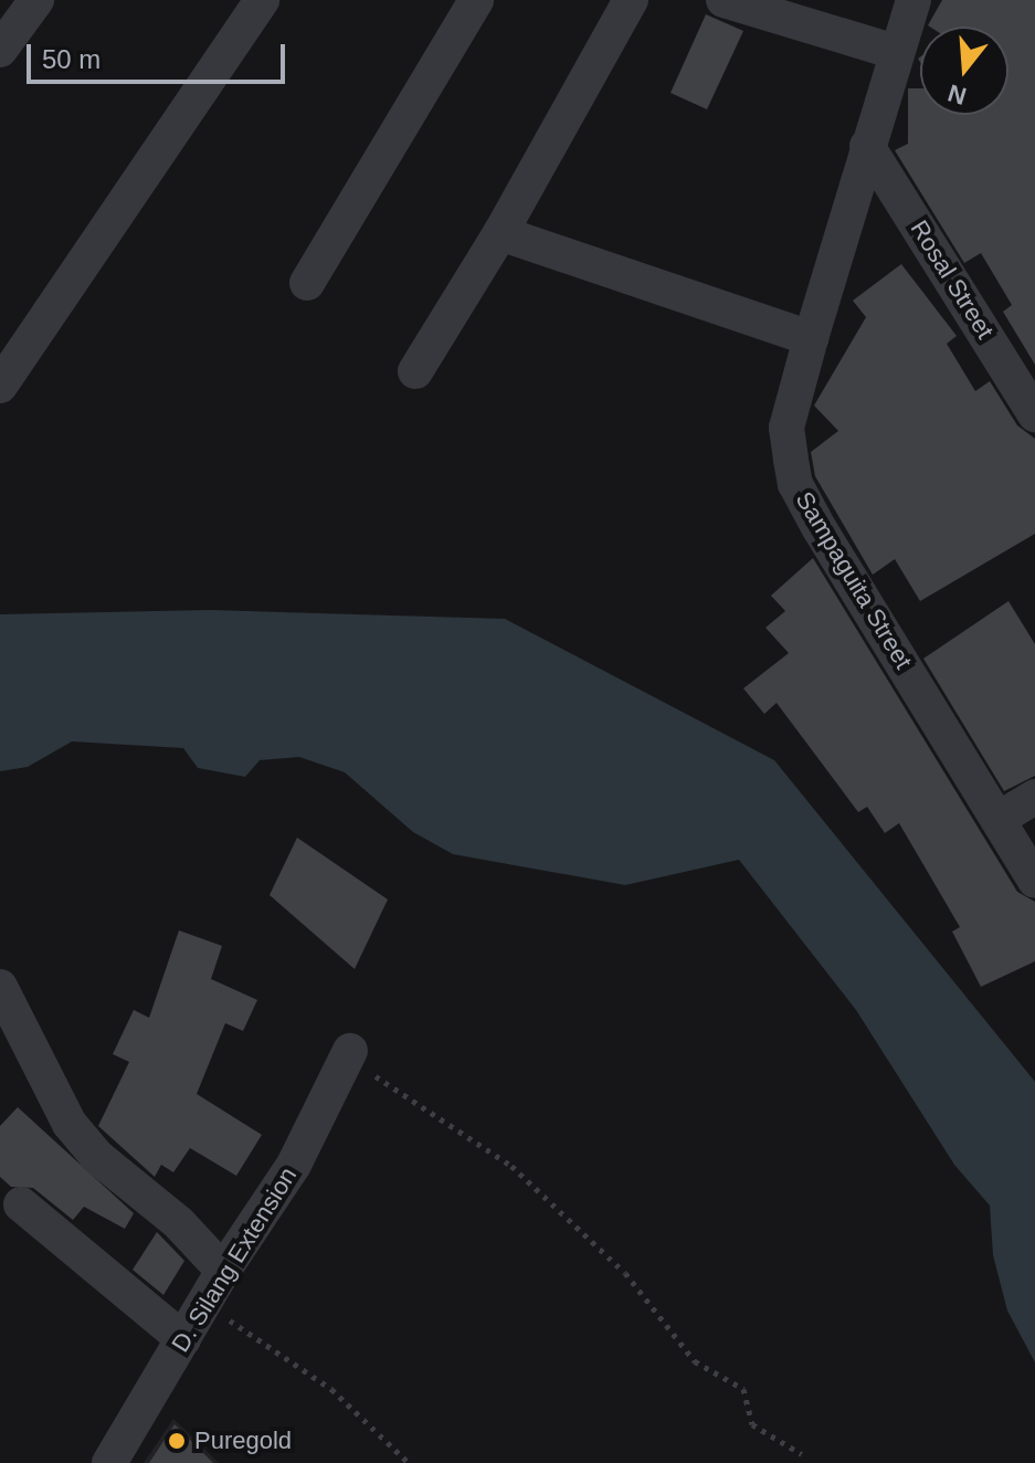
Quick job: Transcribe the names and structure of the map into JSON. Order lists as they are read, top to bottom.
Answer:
{
  "streets": {
    "street": ["Rosal Street", "Sampaguita Street", "D. Silang Extension"]
  },
  "crossings": [
    ["Rosal Street", "Sampaguita Street"]
  ],
  "places": ["Puregold"],
  "scale_bar": "50 m",
  "north": "bottom"
}
